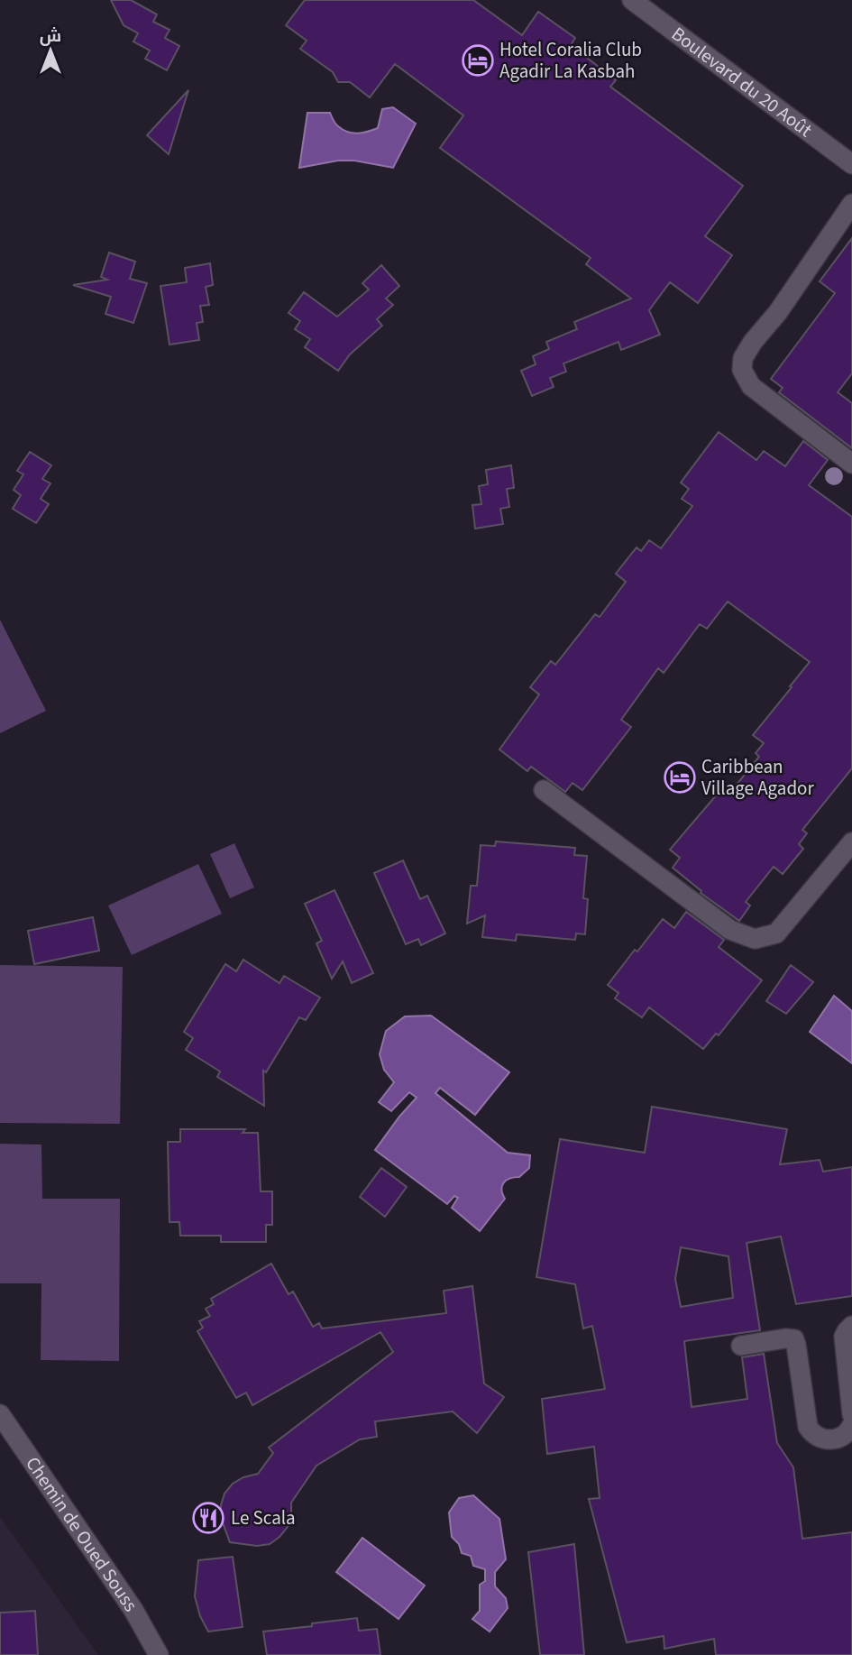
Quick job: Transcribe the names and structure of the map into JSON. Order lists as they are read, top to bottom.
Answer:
{
  "streets": {
    "street": ["Boulevard du 20 Août", "Chemin de Oued Souss"]
  },
  "places": {
    "hotel": ["Hotel Coralia Club Agadir La Kasbah", "Caribbean Village Agador"],
    "restaurant": ["Le Scala"]
  },
  "north": "top"
}
